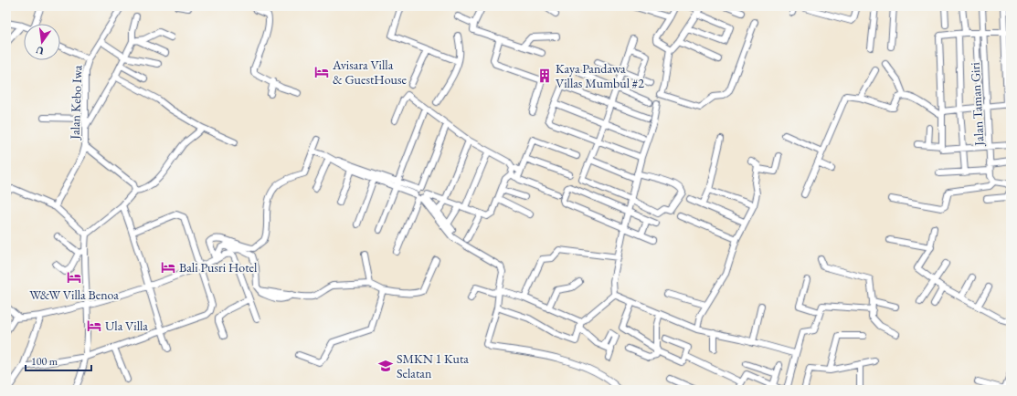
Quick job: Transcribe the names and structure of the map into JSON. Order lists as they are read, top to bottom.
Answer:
{
  "streets": {
    "street": ["Jalan Kebo Iwa", "Jalan Taman Giri"]
  },
  "places": {
    "hotel": [
      "Avisara Villa & GuestHouse",
      "Bali Pusri Hotel",
      "W&W Villa Benoa",
      "Ula Villa"
    ],
    "building": ["Kaya Pandawa Villas Mumbul #2"],
    "school or university": ["SMKN 1 Kuta Selatan"]
  },
  "scale_bar": "100 m",
  "north": "bottom"
}
